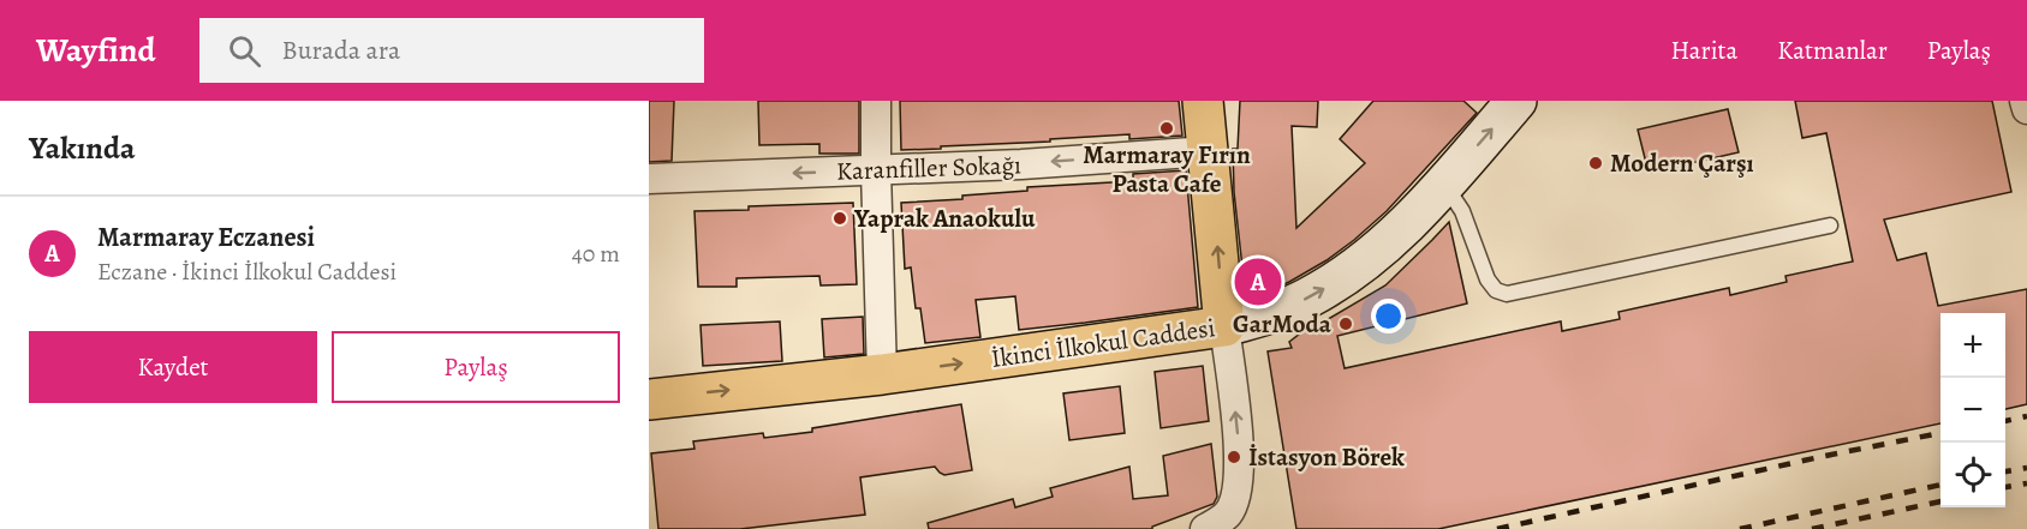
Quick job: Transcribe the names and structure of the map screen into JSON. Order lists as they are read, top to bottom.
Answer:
{
  "streets": {
    "main road": ["İkinci İlkokul Caddesi"],
    "street": ["Karanfiller Sokağı"]
  },
  "one_way": ["Karanfiller Sokağı", "İkinci İlkokul Caddesi"],
  "places": [
    "Marmaray Fırın Pasta Cafe",
    "Modern Çarşı",
    "Yaprak Anaokulu",
    "GarModa",
    "İstasyon Börek"
  ],
  "page": {
    "header": "Wayfind",
    "search": "Burada ara",
    "nav": ["Harita", "Katmanlar", "Paylaş"],
    "heading": "Yakında",
    "list": [
      {
        "mark": "A",
        "name": "Marmaray Eczanesi",
        "note": "Eczane · İkinci İlkokul Caddesi",
        "value": "40 m"
      }
    ],
    "pins": "A",
    "buttons": ["Kaydet", "Paylaş"],
    "map_buttons": ["+", "−"]
  }
}
